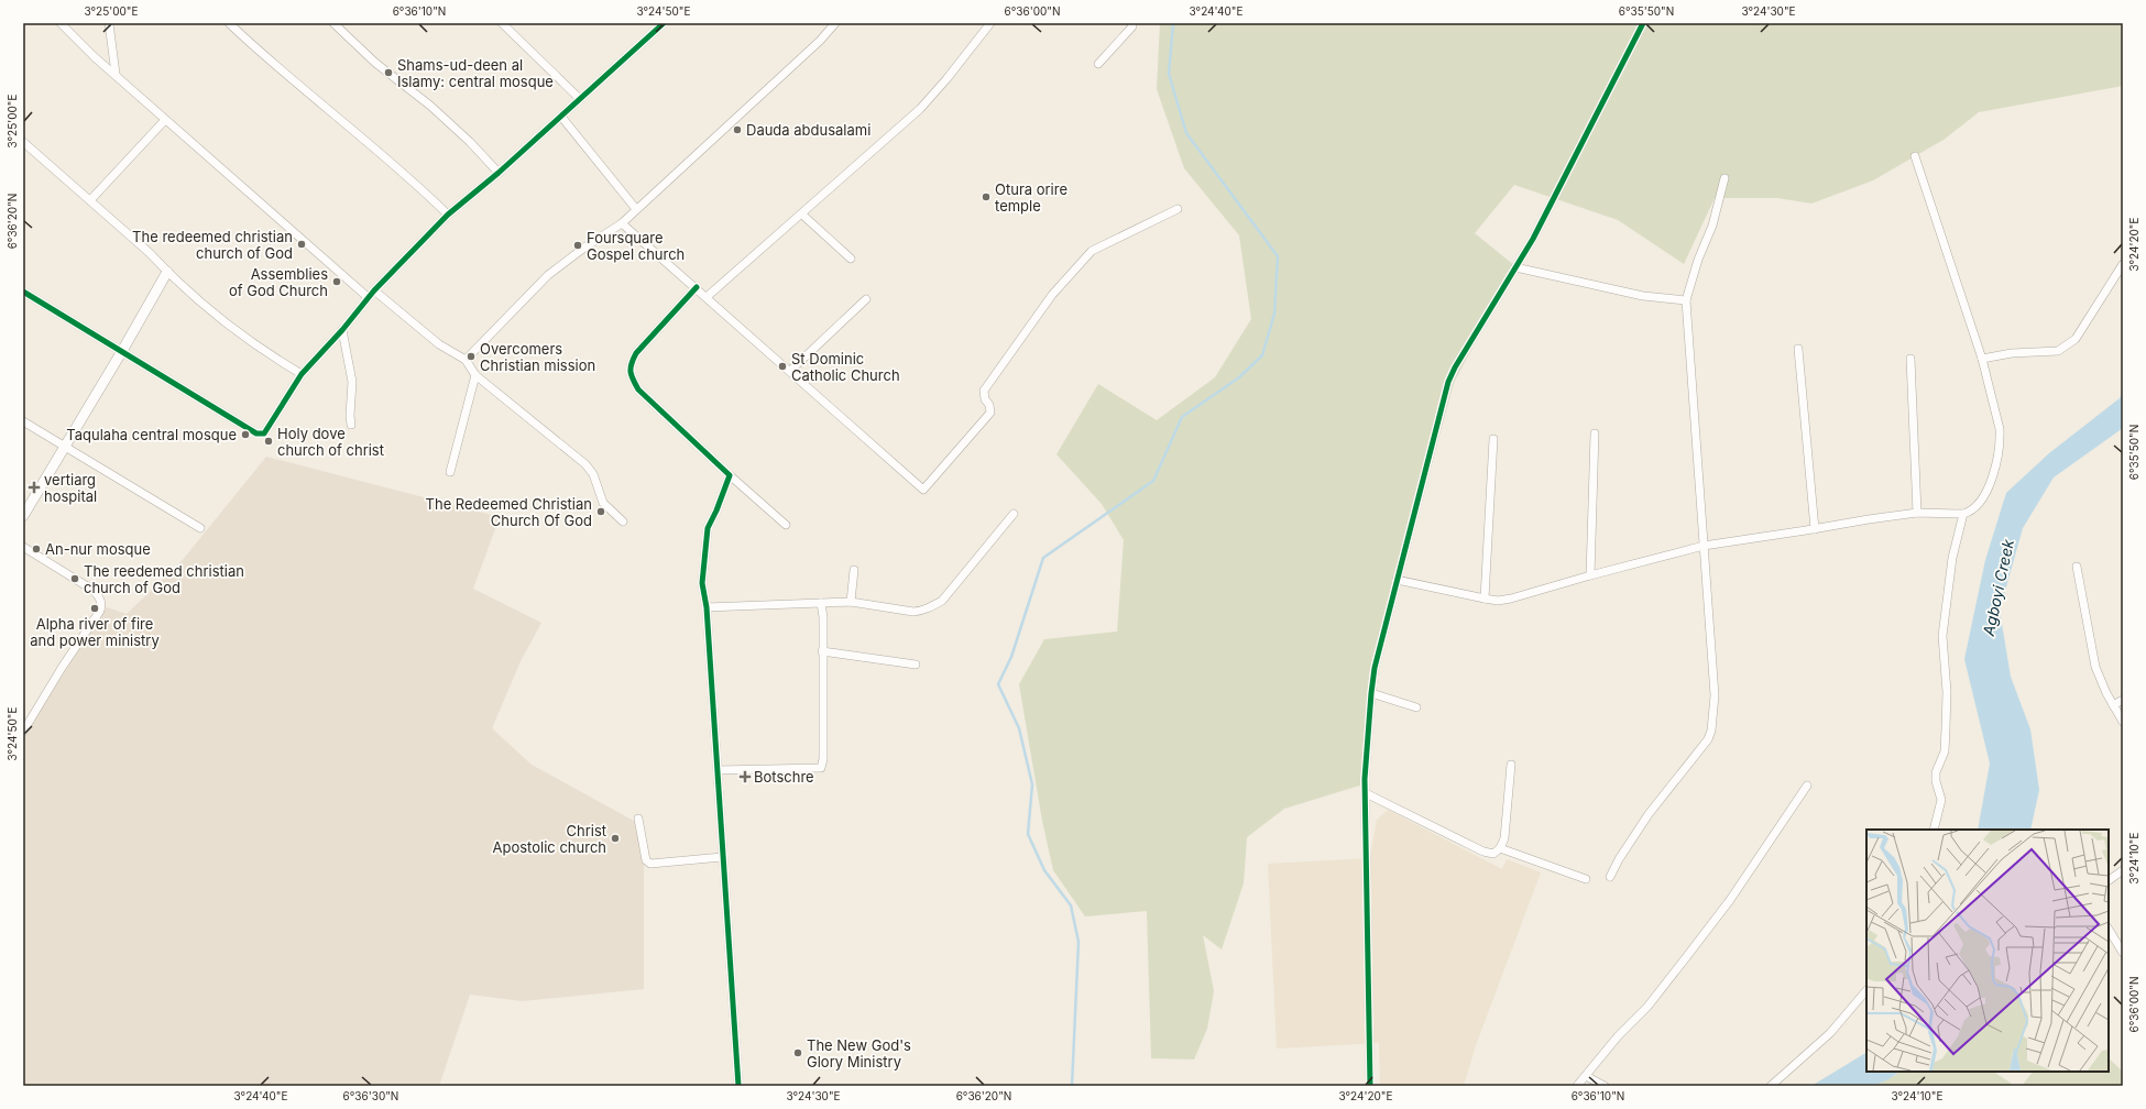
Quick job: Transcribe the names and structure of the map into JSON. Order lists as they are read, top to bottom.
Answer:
{
  "water": ["Agboyi Creek"],
  "places": {
    "other": [
      "Shams-ud-deen al Islamy: central mosque",
      "Dauda abdusalami",
      "Otura orire temple",
      "The redeemed christian church of God",
      "Foursquare Gospel church",
      "Assemblies of God Church",
      "Overcomers Christian mission",
      "St Dominic Catholic Church",
      "Taqulaha central mosque",
      "Holy dove church of christ",
      "The Redeemed Christian Church Of God",
      "An-nur mosque",
      "The reedemed christian church of God",
      "Alpha river of fire and power ministry",
      "Christ Apostolic church",
      "The New God's Glory Ministry"
    ],
    "health": ["vertiarg hospital", "Botschre"]
  },
  "coordinates": [
    "3°25'00\"E",
    "6°36'10\"N",
    "3°24'50\"E",
    "6°36'00\"N",
    "3°24'40\"E",
    "6°35'50\"N",
    "3°24'30\"E",
    "6°36'20\"N",
    "3°24'20\"E",
    "3°24'10\"E",
    "6°36'30\"N"
  ]
}
